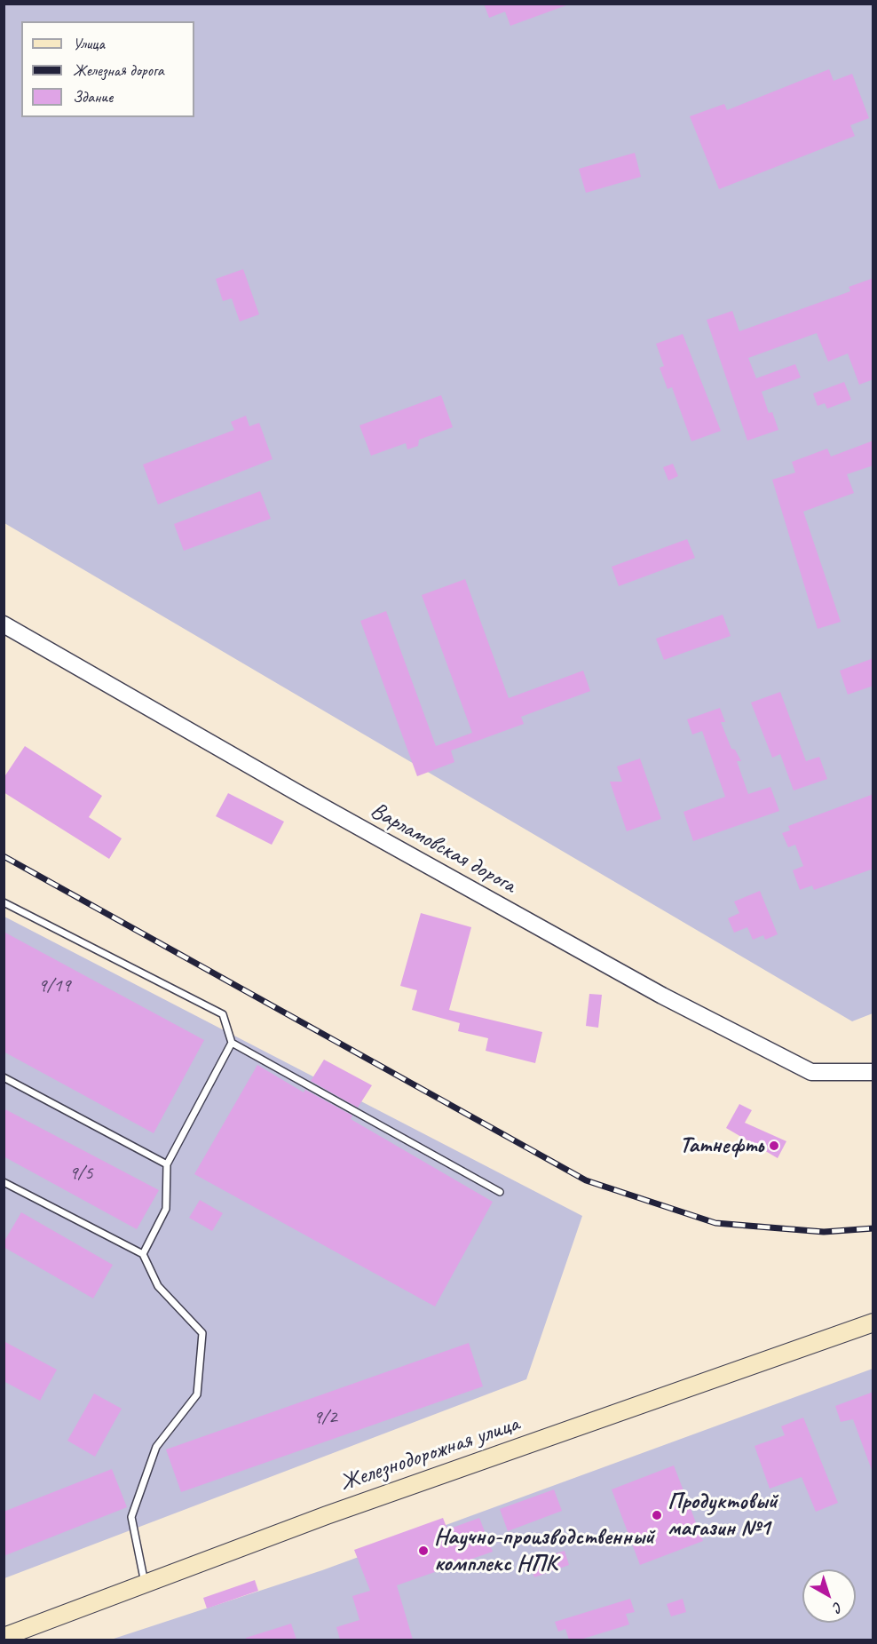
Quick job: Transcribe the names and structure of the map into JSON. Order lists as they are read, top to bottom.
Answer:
{
  "streets": {
    "main road": ["Железнодорожная улица"],
    "street": ["Варламовская дорога"]
  },
  "places": ["Татнефть", "Продуктовый магазин №1", "Научно-производственный комплекс НПК"],
  "house_numbers": ["9/19", "9/5", "9/2"],
  "legend": ["Улица", "Железная дорога", "Здание"],
  "north": "bottom right"
}
